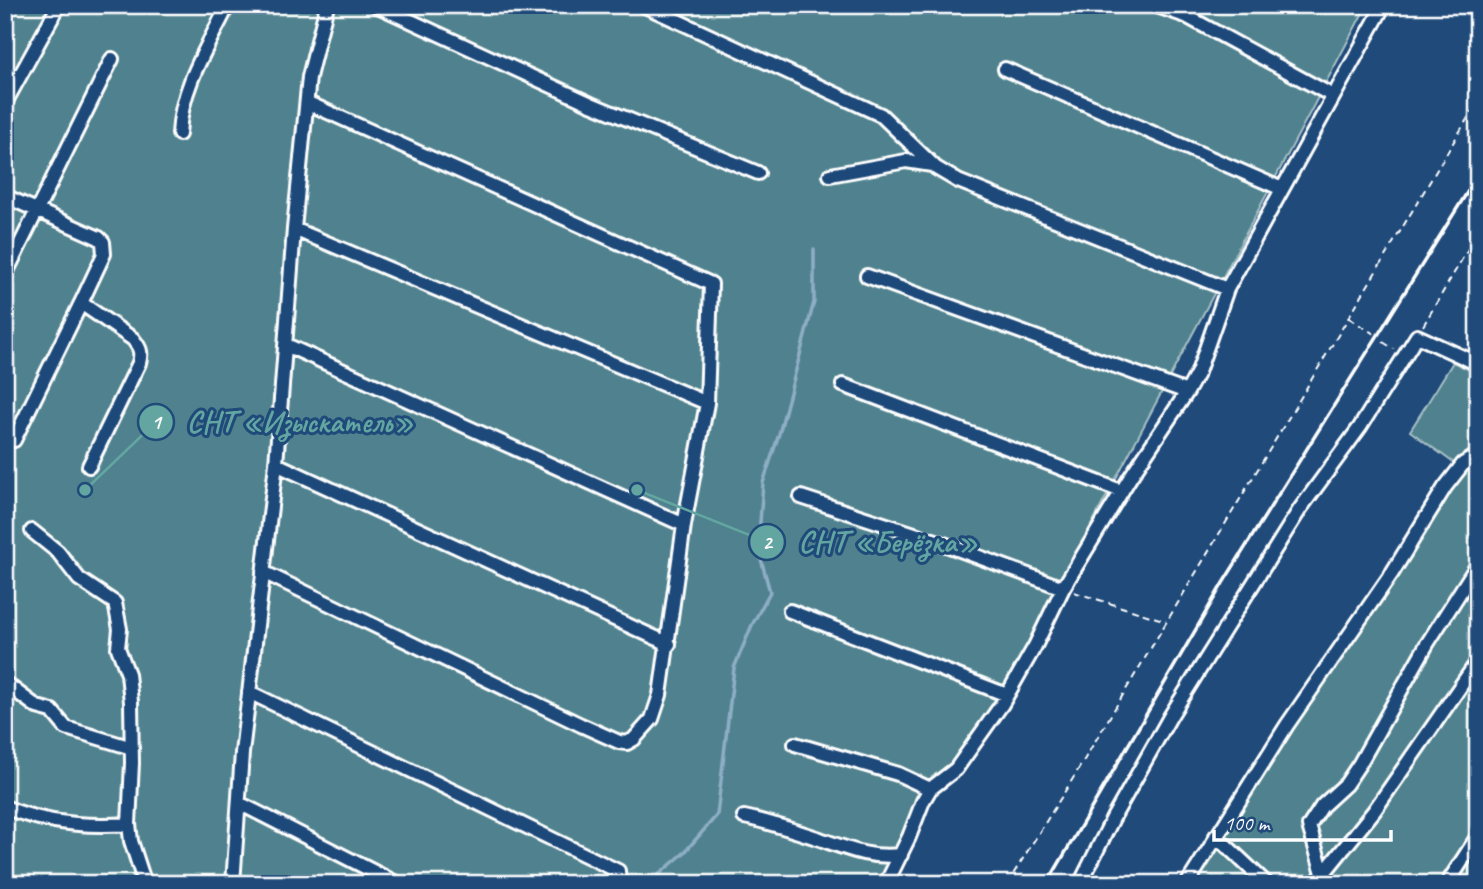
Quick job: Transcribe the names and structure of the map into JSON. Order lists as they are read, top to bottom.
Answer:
{
  "places": ["СНТ «Изыскатель»", "СНТ «Берёзка»"],
  "scale_bar": "100 m"
}
